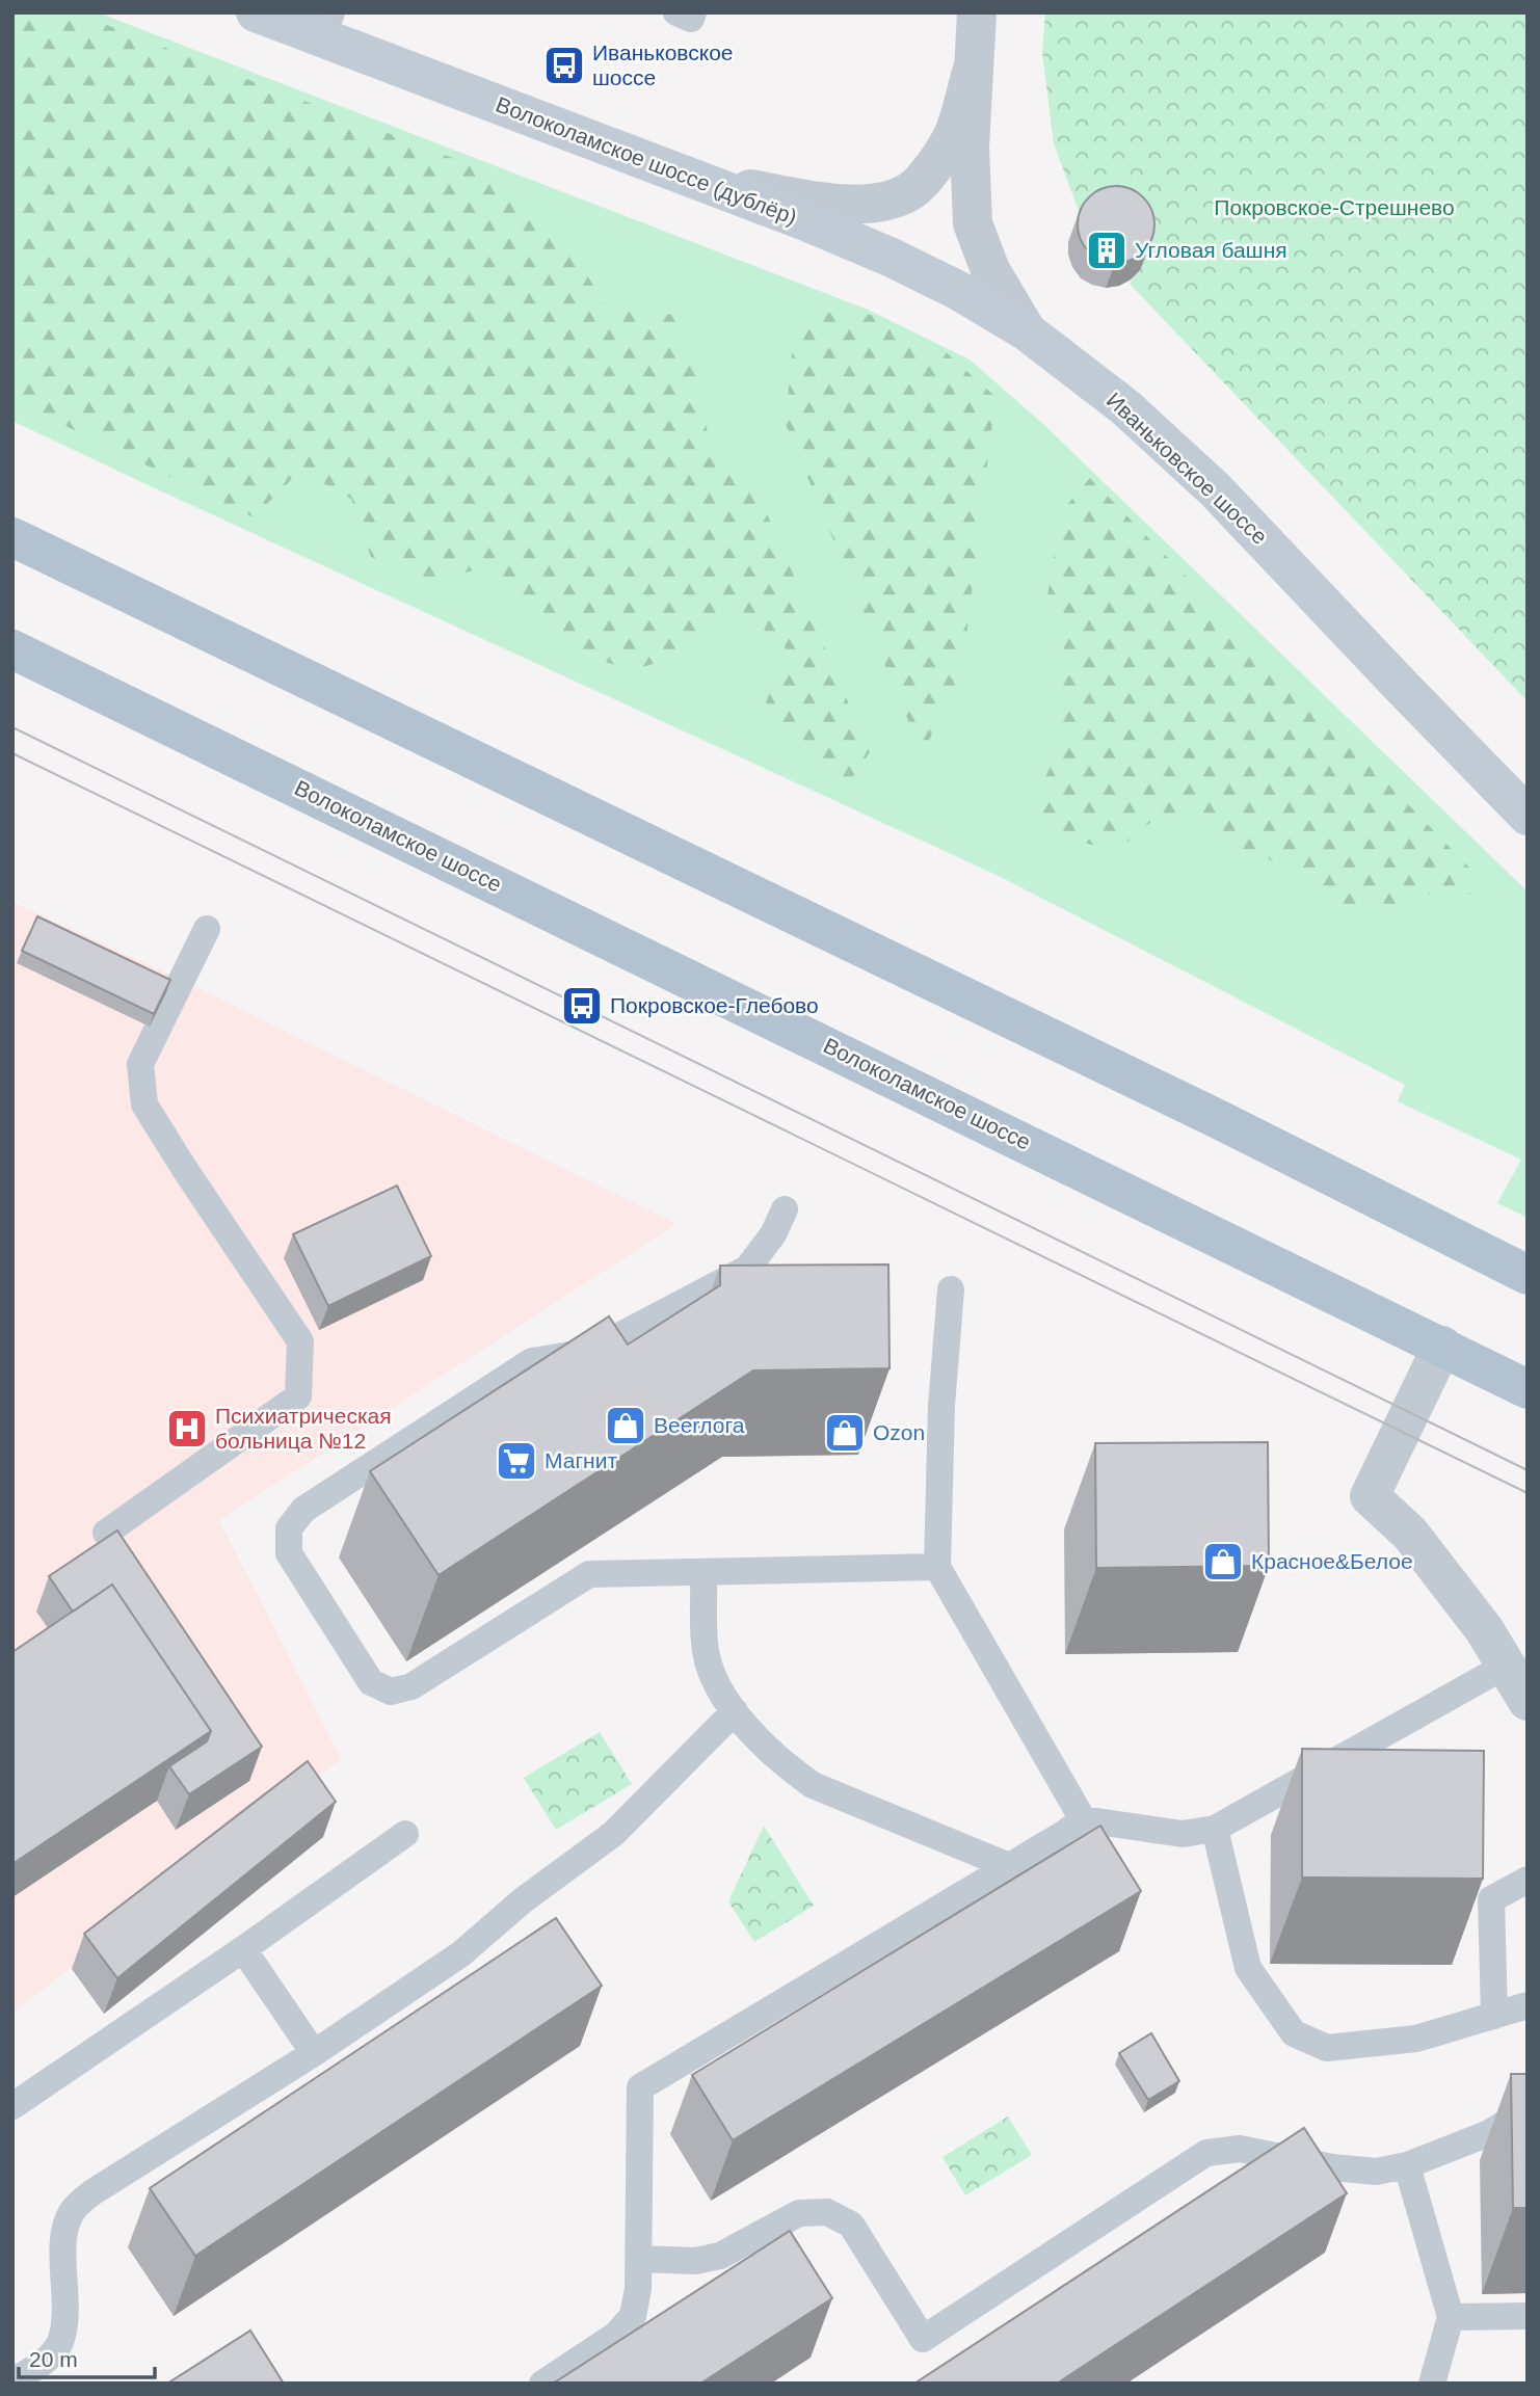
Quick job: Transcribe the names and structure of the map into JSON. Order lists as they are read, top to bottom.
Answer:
{
  "streets": {
    "main road": ["Волоколамское шоссе"],
    "street": ["Волоколамское шоссе (дублёр)", "Иваньковское шоссе"]
  },
  "crossings": [
    ["Волоколамское шоссе (дублёр)", "Иваньковское шоссе"]
  ],
  "parks": ["Покровское-Стрешнево"],
  "places": {
    "bus stop": ["Иваньковское шоссе", "Покровское-Глебово"],
    "building": ["Угловая башня"],
    "shop": ["Beerлога", "Ozon", "Красное&Белое"],
    "hospital": ["Психиатрическая больница №12"],
    "supermarket": ["Магнит"]
  },
  "scale_bar": "20 m"
}
